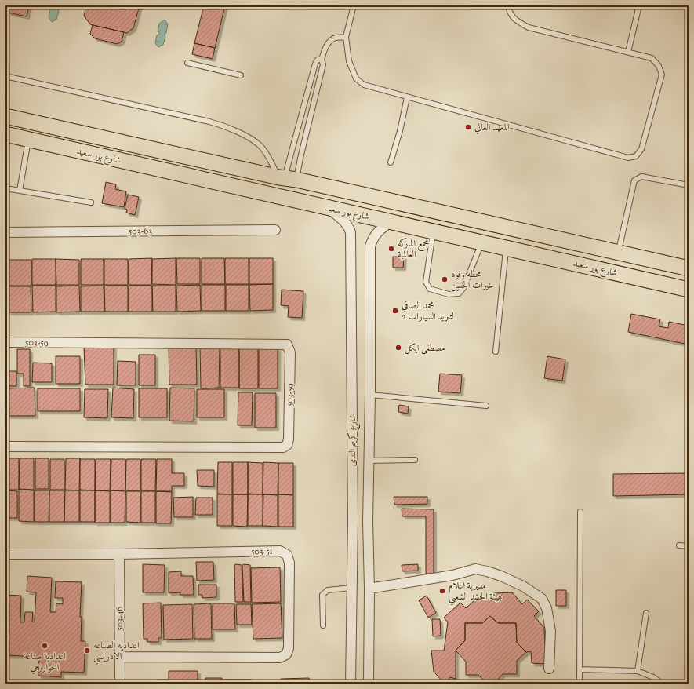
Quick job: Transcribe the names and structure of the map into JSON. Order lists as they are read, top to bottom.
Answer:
{
  "streets": {
    "main road": ["شارع بور سعيد"],
    "street": [
      "503-63",
      "503-59",
      "شارع كريم الندى",
      "503-51",
      "503-46"
    ]
  },
  "crossings": [
    ["شارع بور سعيد", "شارع كريم الندى"],
    ["503-51", "503-46"]
  ],
  "places": [
    "المعهد العالي",
    "مجمع الماركه العالمية",
    "محطة وقود خيرات الحسن",
    "محمد الصافي لتبريد السيارات 2",
    "مصطفى ايكل",
    "مديرية اعلام هيئة الحشد الشعبي",
    "اعدادية صناعة الخوارزمي",
    "اعداديه الصناعه الادريسي"
  ]
}
